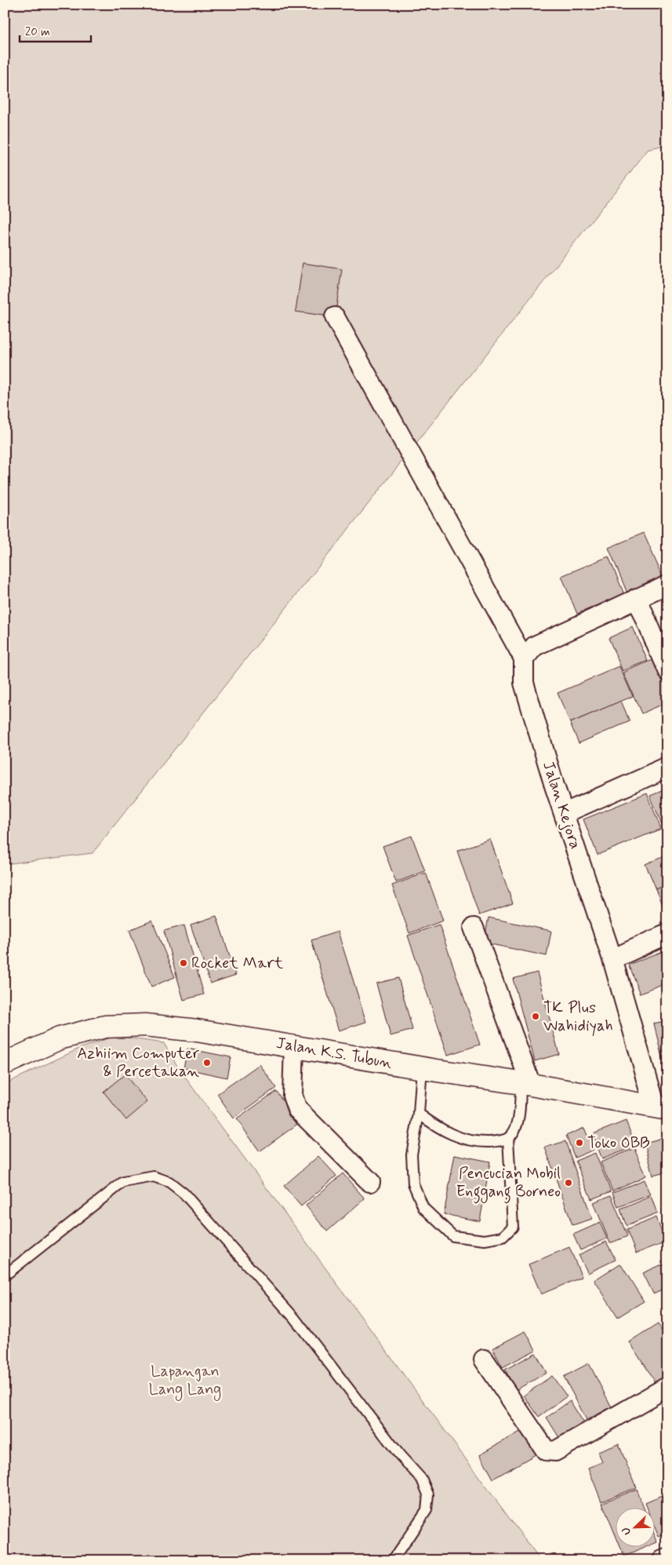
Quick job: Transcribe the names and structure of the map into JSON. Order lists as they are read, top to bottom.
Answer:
{
  "streets": {
    "street": ["Jalan Kejora", "Jalan K.S. Tubun"]
  },
  "crossings": [
    ["Jalan Kejora", "Jalan K.S. Tubun"]
  ],
  "parks": ["Lapangan Lang Lang"],
  "places": [
    "Rocket Mart",
    "TK Plus Wahidiyah",
    "Azhiim Computer & Percetakan",
    "Toko OBB",
    "Pencucian Mobil Enggang Borneo"
  ],
  "scale_bar": "20 m",
  "north": "bottom left"
}
